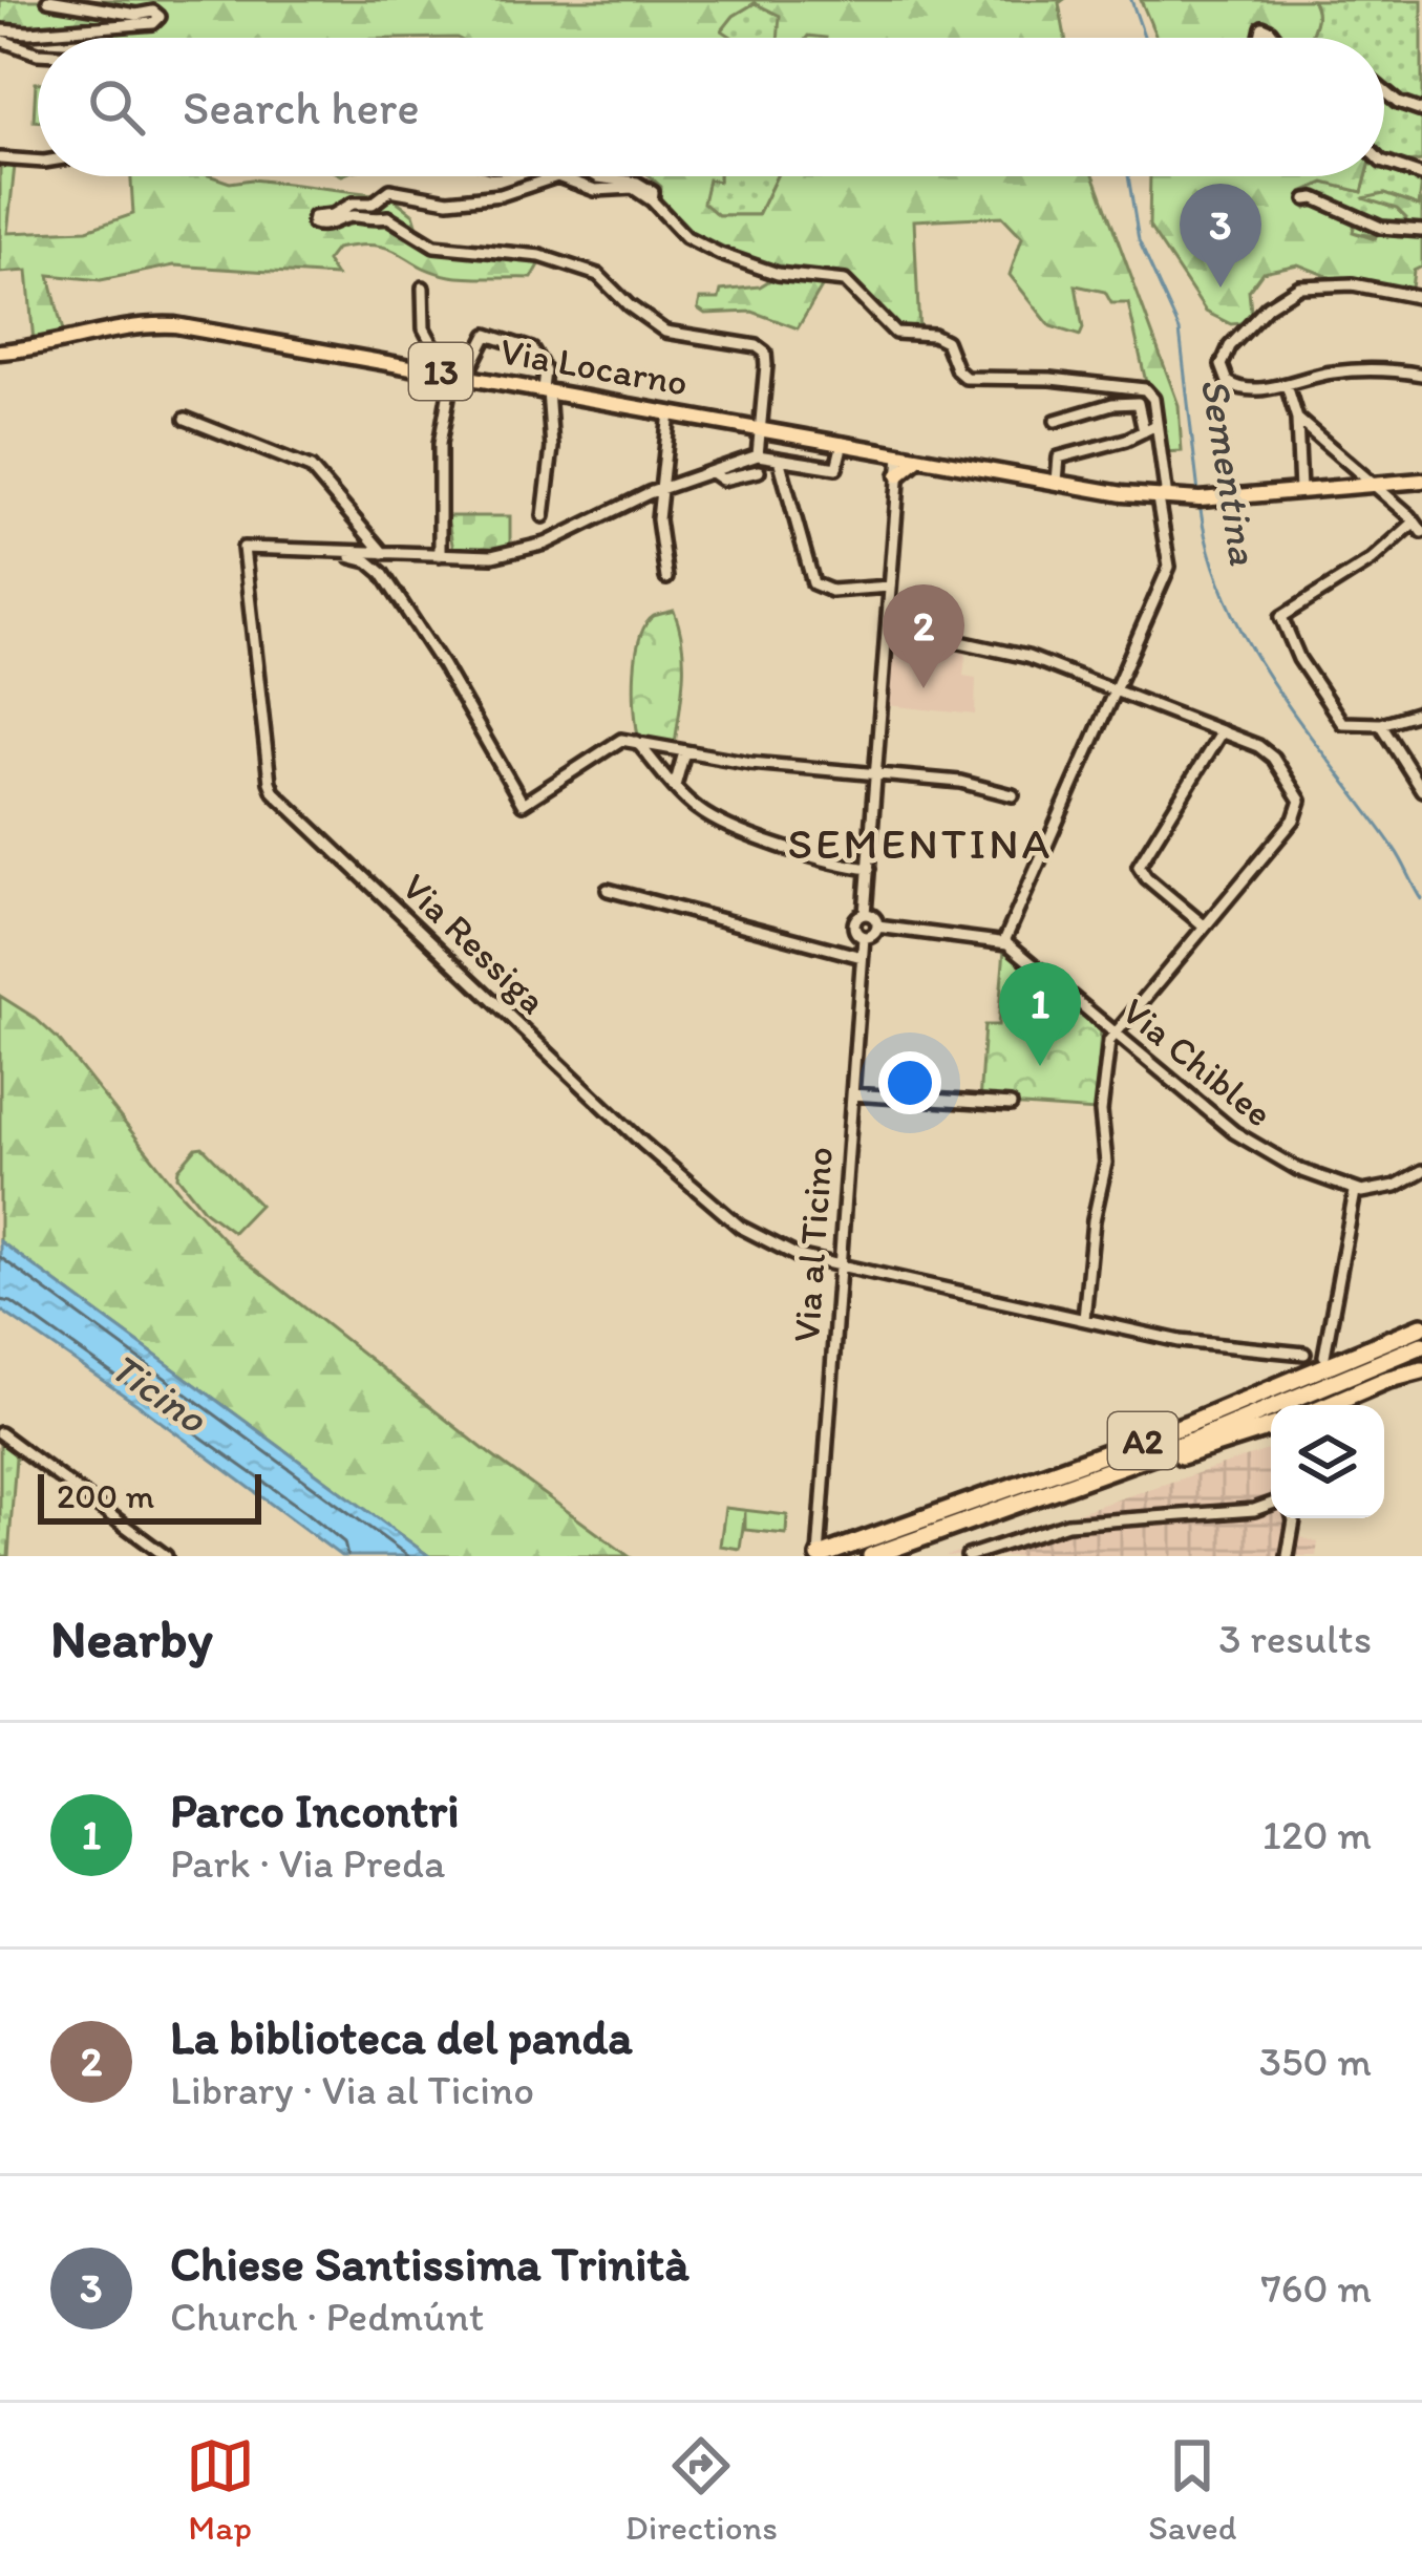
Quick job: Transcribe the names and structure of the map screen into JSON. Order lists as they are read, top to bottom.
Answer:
{
  "streets": {
    "highway": ["A2"],
    "main road": ["Via Locarno", "13"],
    "street": ["Via Ressiga", "Via Chiblee", "Via al Ticino"]
  },
  "crossings": [
    ["Via Locarno", "13"],
    ["Via Ressiga", "Via al Ticino"],
    ["Via al Ticino", "A2"]
  ],
  "districts": ["SEMENTINA"],
  "water": ["Sementina", "Ticino"],
  "scale_bar": "200 m",
  "page": {
    "search": "Search here",
    "pins": ["3", "2", "1"],
    "scale": "200 m",
    "heading": ["Nearby", "3 results"],
    "list": [
      {
        "mark": "1",
        "name": "Parco Incontri",
        "note": "Park · Via Preda",
        "value": "120 m"
      },
      {
        "mark": "2",
        "name": "La biblioteca del panda",
        "note": "Library · Via al Ticino",
        "value": "350 m"
      },
      {
        "mark": "3",
        "name": "Chiese Santissima Trinità",
        "note": "Church · Pedmúnt",
        "value": "760 m"
      }
    ],
    "nav": ["Map", "Directions", "Saved"]
  }
}
